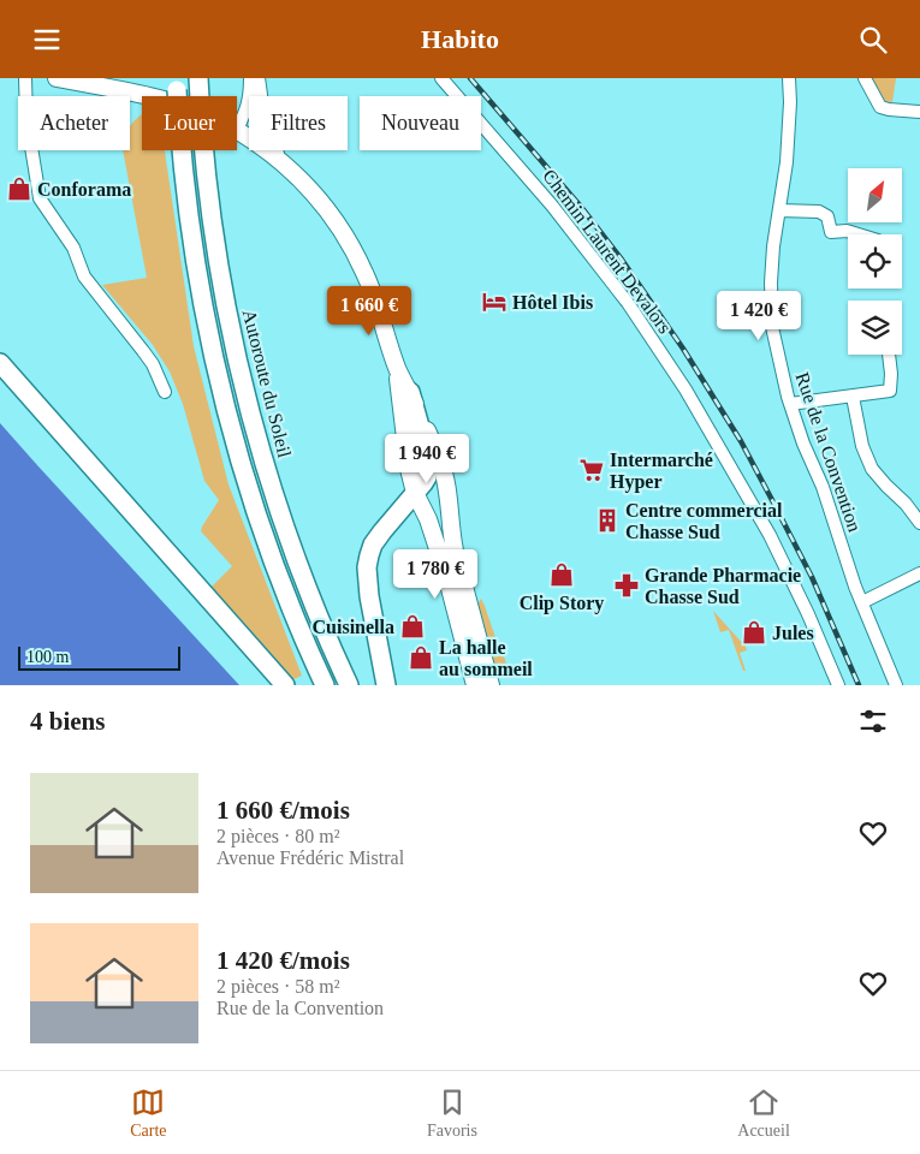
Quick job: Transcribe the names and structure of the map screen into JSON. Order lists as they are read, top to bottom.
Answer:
{
  "streets": {
    "highway": ["Autoroute du Soleil"],
    "street": ["Chemin Laurent Devalors", "Rue de la Convention"]
  },
  "places": {
    "shop": [
      "Conforama",
      "Clip Story",
      "Cuisinella",
      "Jules",
      "La halle au sommeil"
    ],
    "hotel": ["Hôtel Ibis"],
    "supermarket": ["Intermarché Hyper"],
    "building": ["Centre commercial Chasse Sud"],
    "pharmacy": ["Grande Pharmacie Chasse Sud"]
  },
  "scale_bar": "100 m",
  "north": "top right",
  "page": {
    "header": "Habito",
    "chip": [
      "Acheter",
      "Louer",
      "Filtres",
      "Nouveau"
    ],
    "price": [
      "1 660 €",
      "1 420 €",
      "1 940 €",
      "1 780 €"
    ],
    "scale": "100 m",
    "heading": "4 biens",
    "list": [
      {
        "name": "1 660 €/mois",
        "note": "2 pièces · 80 m² · Avenue Frédéric Mistral"
      },
      {
        "name": "1 420 €/mois",
        "note": "2 pièces · 58 m² · Rue de la Convention"
      }
    ],
    "tabs": ["Carte", "Favoris", "Accueil"]
  }
}
